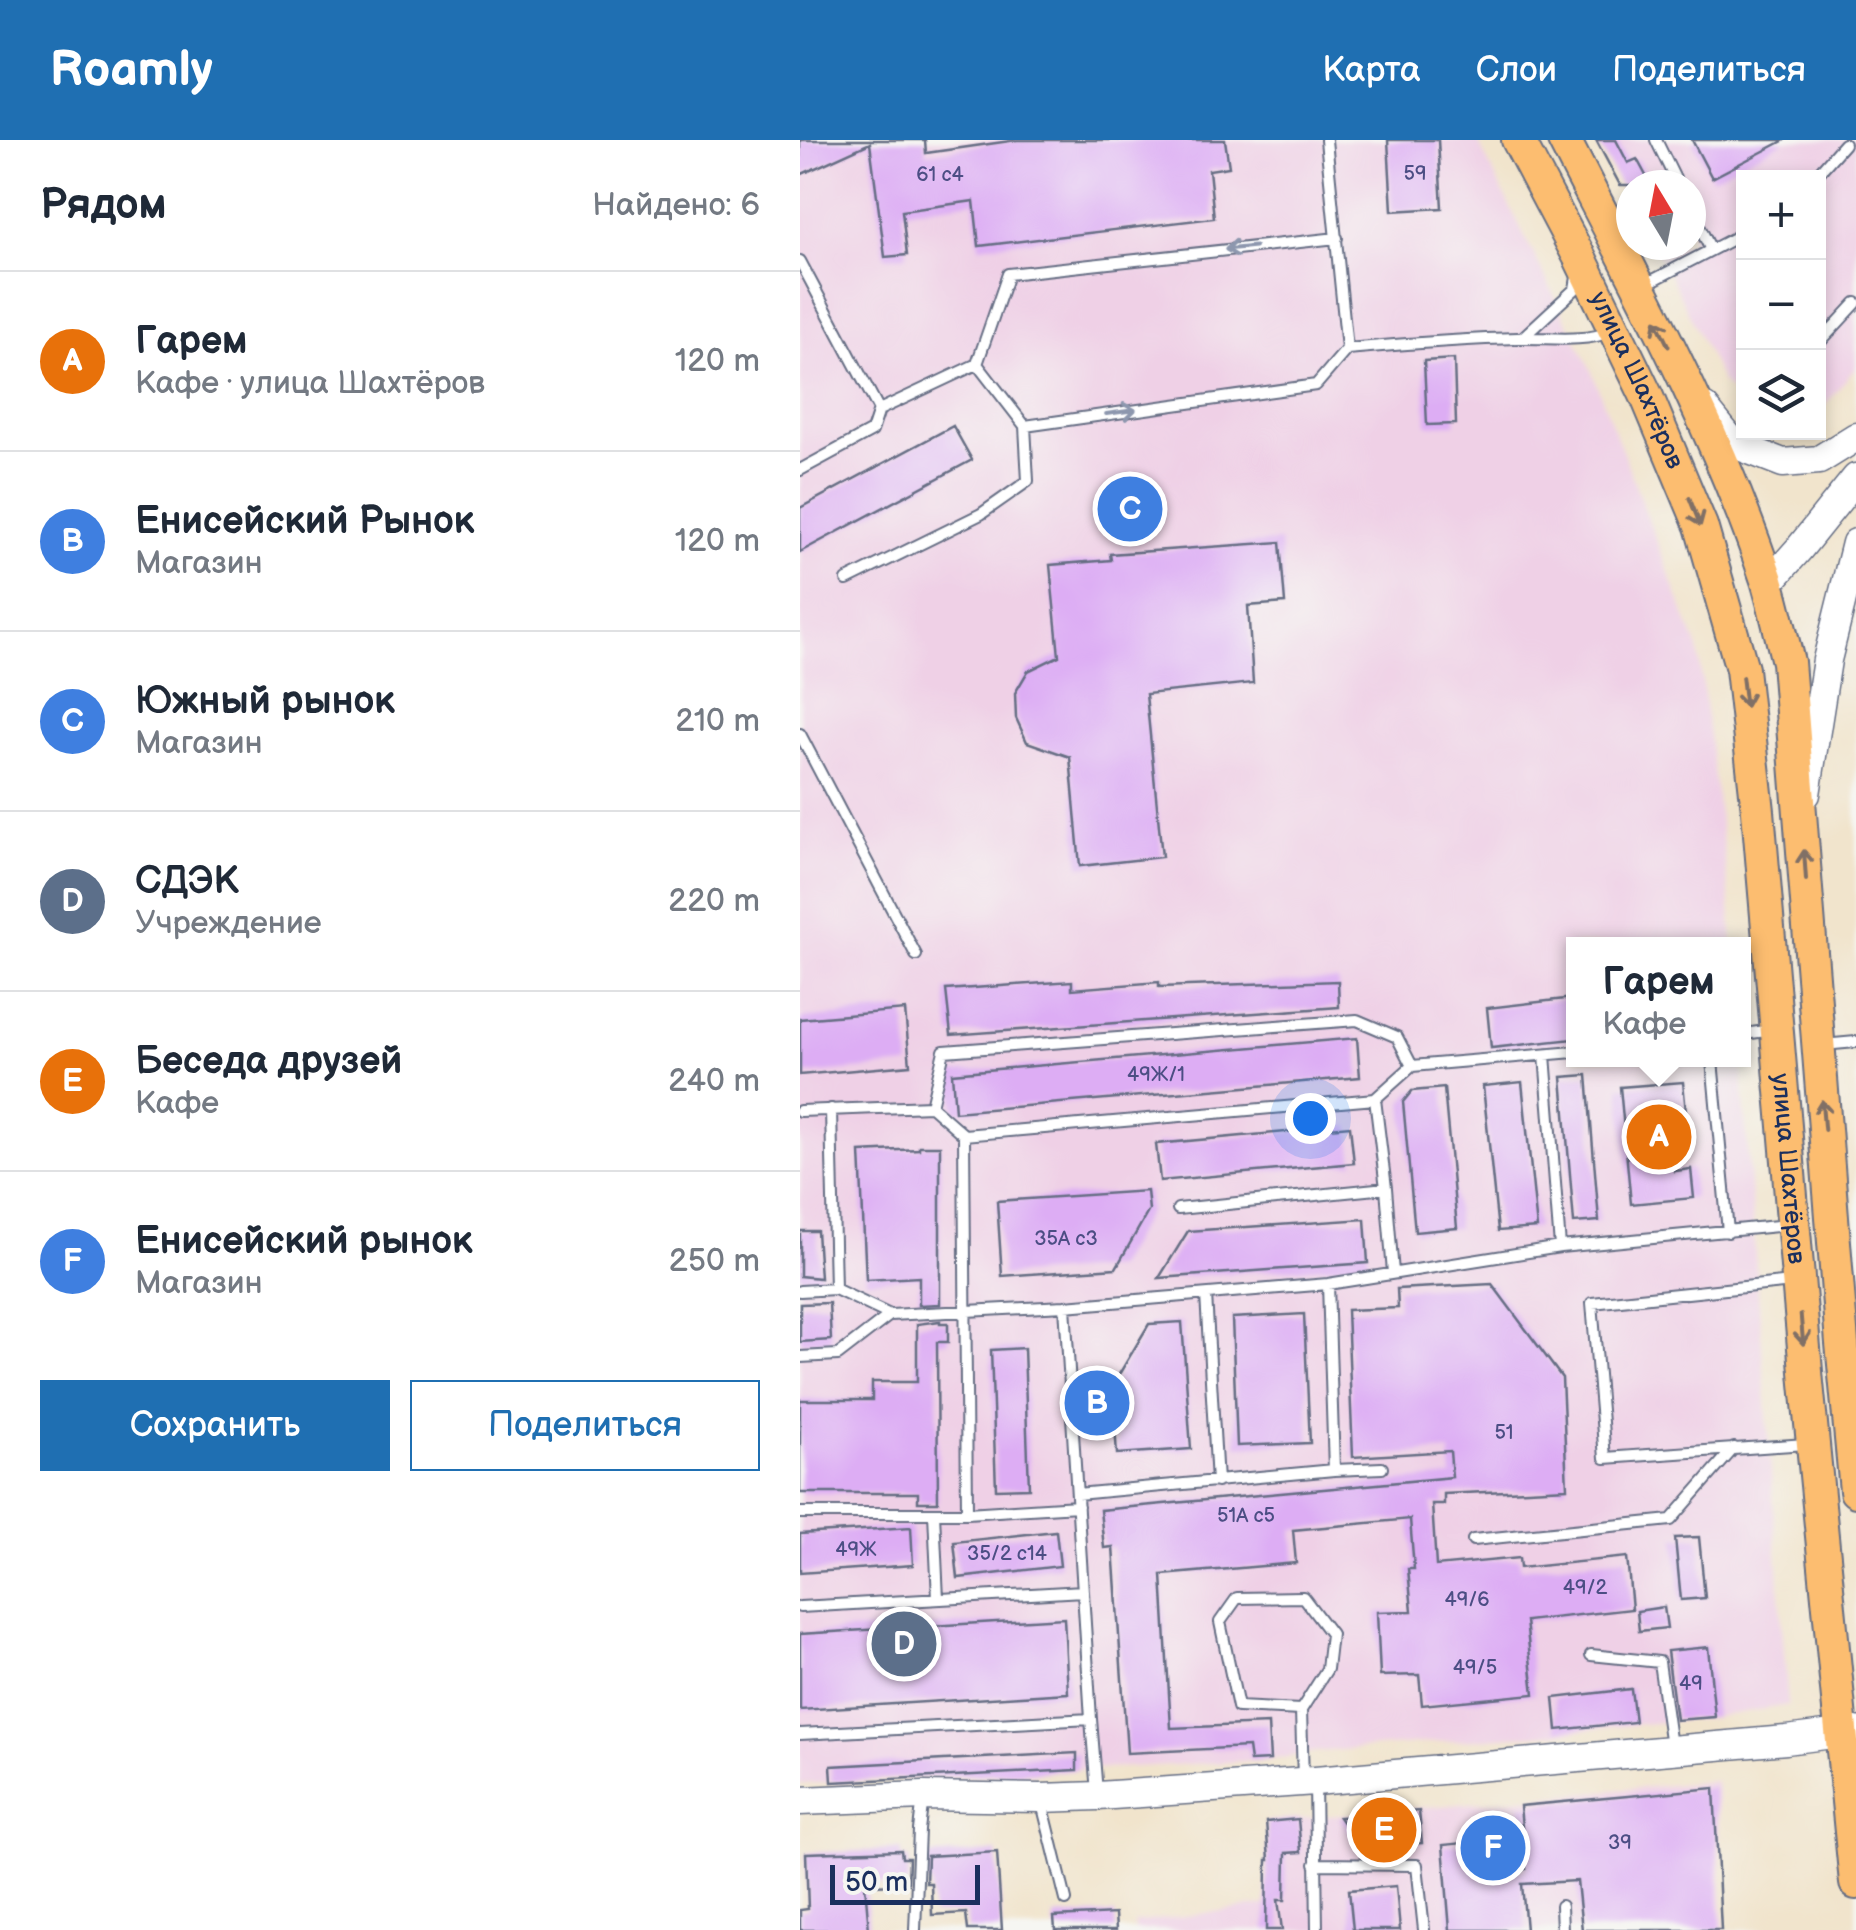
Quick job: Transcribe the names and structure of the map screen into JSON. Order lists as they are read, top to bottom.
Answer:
{
  "streets": {
    "main road": ["улица Шахтёров"]
  },
  "house_numbers": [
    "59",
    "61 с4",
    "49Ж/1",
    "35А с3",
    "51",
    "51А с5",
    "49Ж",
    "35/2 с14",
    "49/2",
    "49/6",
    "49/5",
    "49",
    "39"
  ],
  "scale_bar": "50 m",
  "north": "top",
  "page": {
    "header": "Roamly",
    "nav": ["Карта", "Слои", "Поделиться"],
    "heading": ["Рядом", "Найдено: 6"],
    "map_buttons": ["+", "−"],
    "list": [
      {
        "mark": "A",
        "name": "Гарем",
        "note": "Кафе · улица Шахтёров",
        "value": "120 m"
      },
      {
        "mark": "B",
        "name": "Енисейский Рынок",
        "note": "Магазин",
        "value": "120 m"
      },
      {
        "mark": "C",
        "name": "Южный рынок",
        "note": "Магазин",
        "value": "210 m"
      },
      {
        "mark": "D",
        "name": "СДЭК",
        "note": "Учреждение",
        "value": "220 m"
      },
      {
        "mark": "E",
        "name": "Беседа друзей",
        "note": "Кафе",
        "value": "240 m"
      },
      {
        "mark": "F",
        "name": "Енисейский рынок",
        "note": "Магазин",
        "value": "250 m"
      }
    ],
    "pins": [
      "C",
      "A",
      "B",
      "D",
      "E",
      "F"
    ],
    "popup": ["Гарем", "Кафе"],
    "buttons": ["Сохранить", "Поделиться"],
    "scale": "50 m"
  }
}
